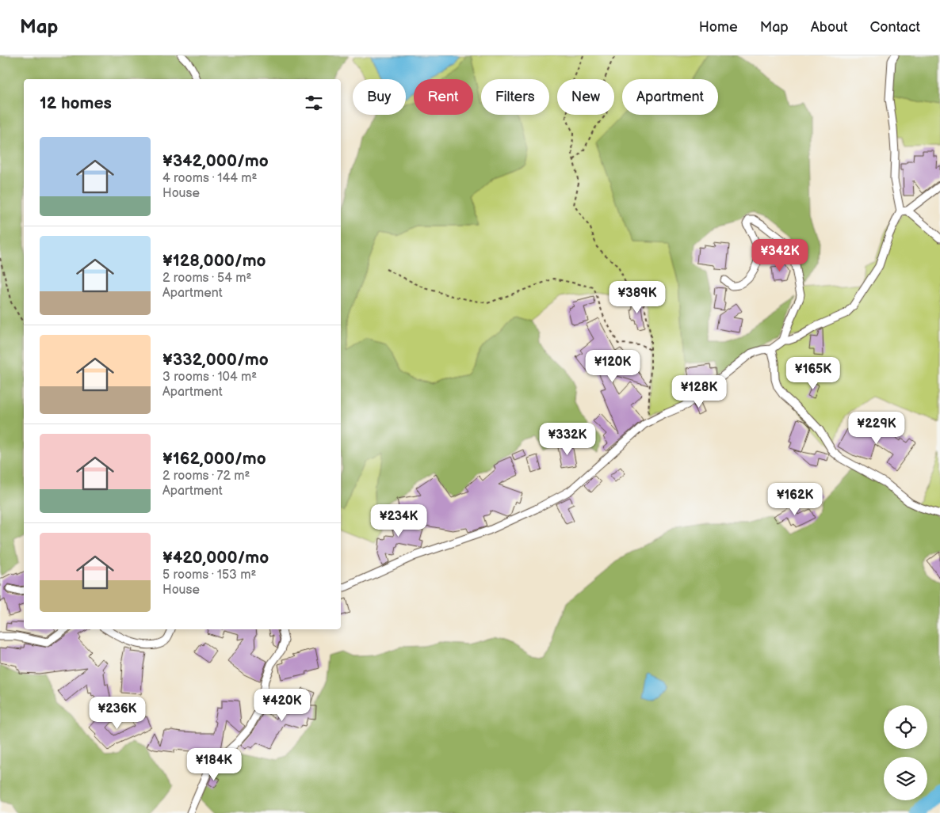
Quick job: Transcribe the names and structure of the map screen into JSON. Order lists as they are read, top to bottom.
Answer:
{
  "page": {
    "header": "Map",
    "nav": [
      "Home",
      "Map",
      "About",
      "Contact"
    ],
    "chip": [
      "Buy",
      "Rent",
      "Filters",
      "New",
      "Apartment"
    ],
    "heading": "12 homes",
    "list": [
      {
        "name": "¥342,000/mo",
        "note": "4 rooms · 144 m² · House"
      },
      {
        "name": "¥128,000/mo",
        "note": "2 rooms · 54 m² · Apartment"
      },
      {
        "name": "¥332,000/mo",
        "note": "3 rooms · 104 m² · Apartment"
      },
      {
        "name": "¥162,000/mo",
        "note": "2 rooms · 72 m² · Apartment"
      },
      {
        "name": "¥420,000/mo",
        "note": "5 rooms · 153 m² · House"
      }
    ],
    "price": [
      "¥342K",
      "¥389K",
      "¥120K",
      "¥165K",
      "¥128K",
      "¥229K",
      "¥332K",
      "¥162K",
      "¥234K",
      "¥420K",
      "¥236K",
      "¥184K"
    ]
  }
}
